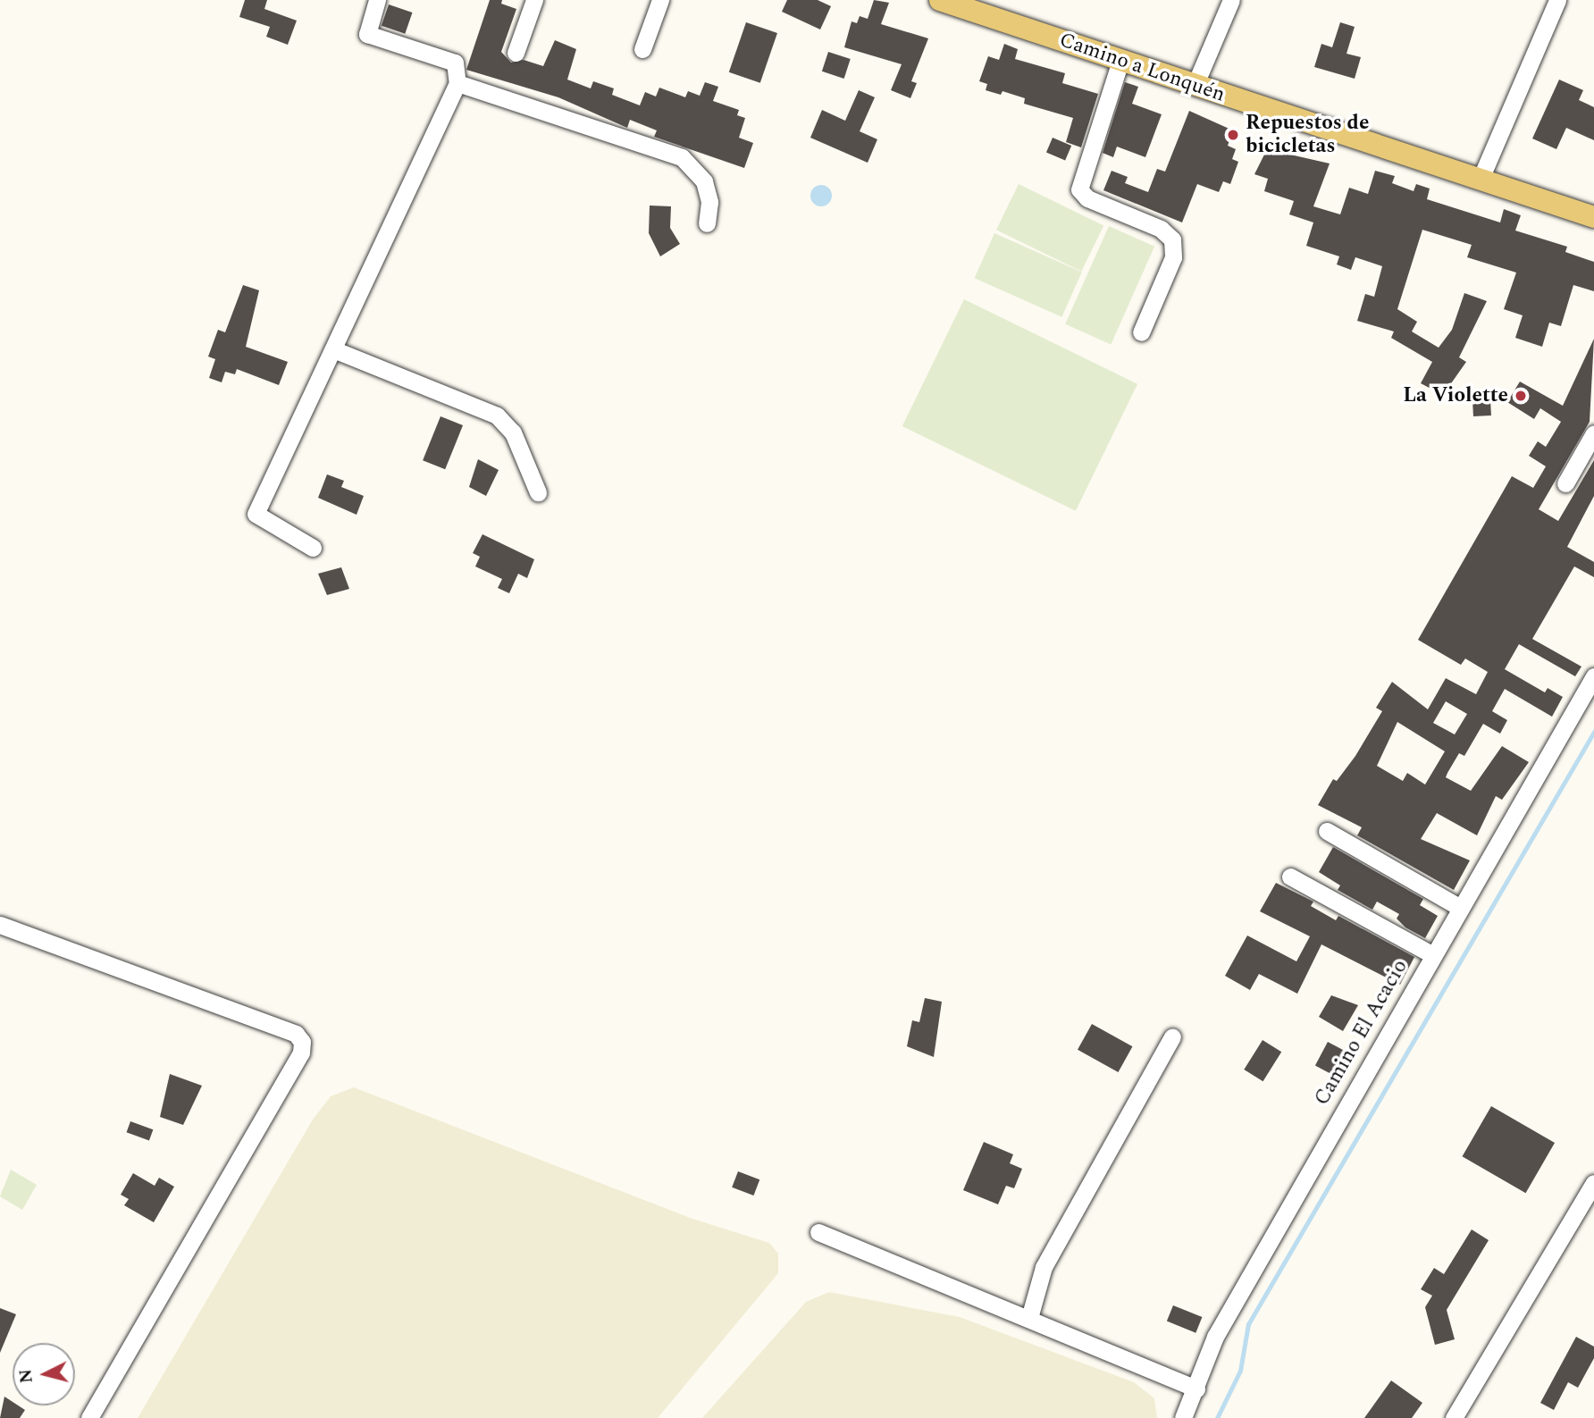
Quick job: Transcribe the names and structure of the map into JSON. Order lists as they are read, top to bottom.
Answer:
{
  "streets": {
    "main road": ["Camino a Lonquén"],
    "street": ["Camino El Acacio"]
  },
  "places": ["Repuestos de bicicletas", "La Violette"],
  "north": "left"
}
